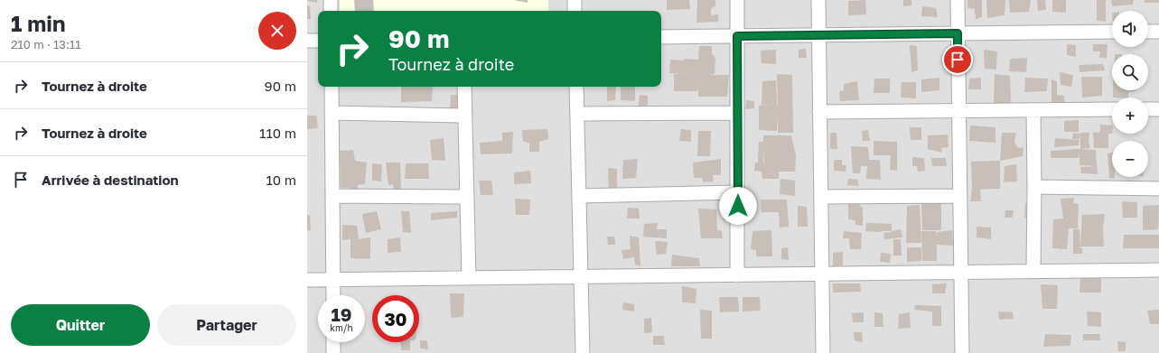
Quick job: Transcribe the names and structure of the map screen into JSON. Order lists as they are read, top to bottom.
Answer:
{
  "page": {
    "heading": ["1 min", "210 m · 13:11"],
    "map_buttons": ["+", "−"],
    "turn": ["90 m", "Tournez à droite"],
    "list": [
      {
        "name": "Tournez à droite",
        "value": "90 m"
      },
      {
        "name": "Tournez à droite",
        "value": "110 m"
      },
      {
        "name": "Arrivée à destination",
        "value": "10 m"
      }
    ],
    "speed": "19 km/h",
    "limit": "30",
    "buttons": ["Quitter", "Partager"]
  }
}
